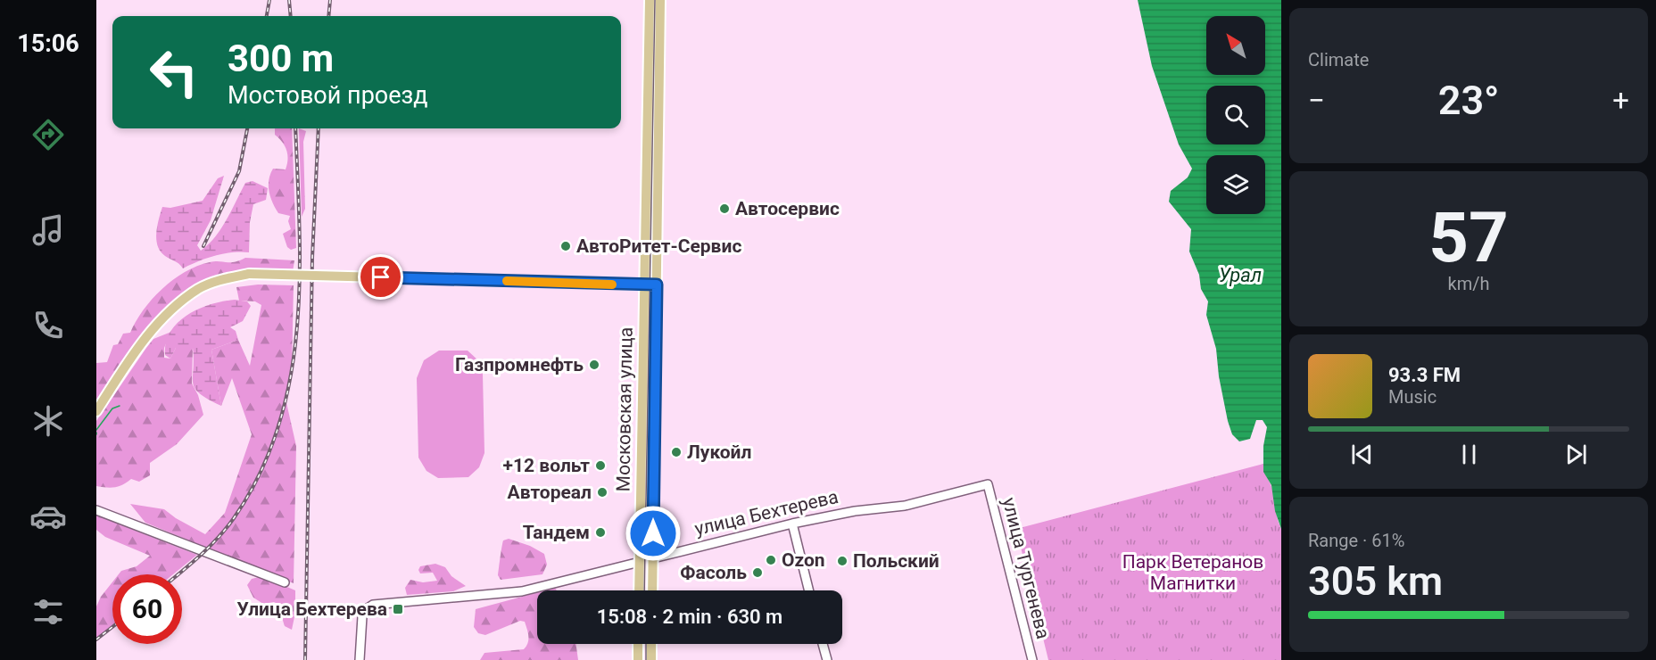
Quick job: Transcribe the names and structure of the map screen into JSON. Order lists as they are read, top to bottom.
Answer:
{
  "streets": {
    "main road": ["Московская улица", "улица Бехтерева"],
    "street": ["улица Тургенева"]
  },
  "crossings": [
    ["Московская улица", "улица Бехтерева"],
    ["улица Бехтерева", "улица Тургенева"]
  ],
  "water": ["Урал"],
  "parks": ["Парк Ветеранов Магнитки"],
  "places": {
    "other": [
      "Автосервис",
      "АвтоРитет-Сервис",
      "Газпромнефть",
      "Лукойл",
      "+12 вольт",
      "Автореал",
      "Тандем",
      "Ozon",
      "Польский",
      "Фасоль"
    ],
    "transit": ["Улица Бехтерева"]
  },
  "north": "top left",
  "page": {
    "tabs": "15:06",
    "tile": [
      "Climate",
      ["57", "km/h"],
      ["Range · 61%", "305 km"]
    ],
    "turn": ["300 m", "Мостовой проезд"],
    "heat": ["−", "23°", "+"],
    "song": ["93.3 FM", "Music"],
    "limit": "60",
    "trip": "15:08 · 2 min · 630 m"
  }
}
